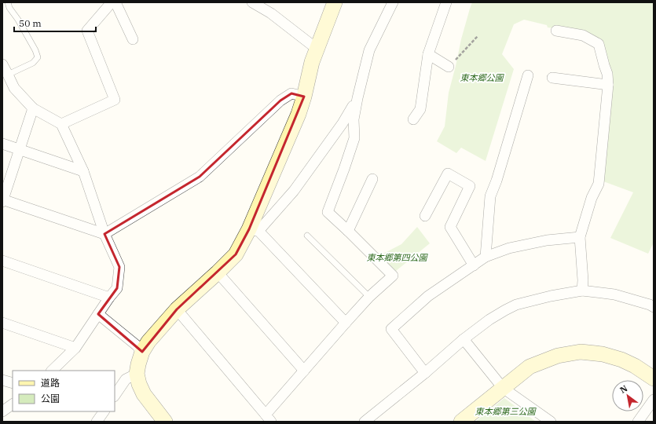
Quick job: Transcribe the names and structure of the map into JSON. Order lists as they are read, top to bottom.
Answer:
{
  "parks": ["東本郷公園", "東本郷第四公園", "東本郷第三公園"],
  "legend": ["道路", "公園"],
  "scale_bar": "50 m",
  "north": "top left"
}
